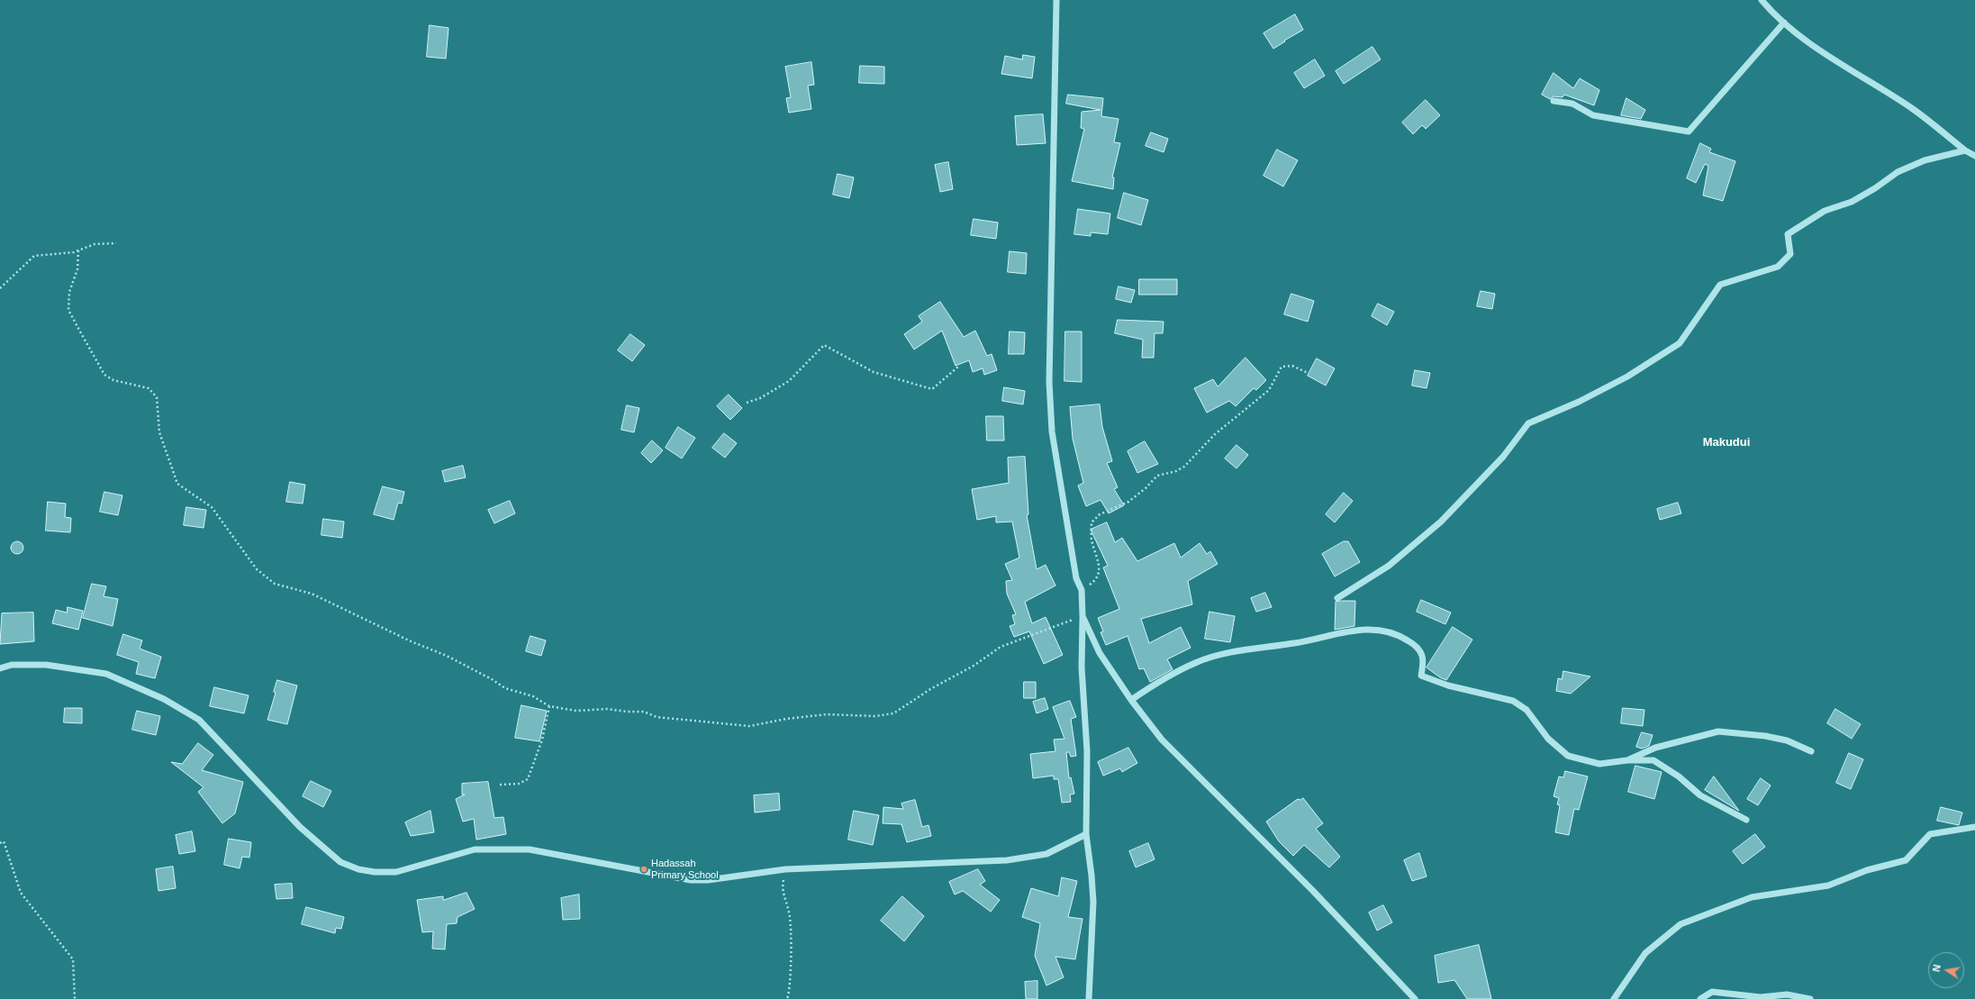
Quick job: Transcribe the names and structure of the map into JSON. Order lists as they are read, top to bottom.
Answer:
{
  "districts": ["Makudui"],
  "places": ["Hadassah Primary School"],
  "north": "left"
}
